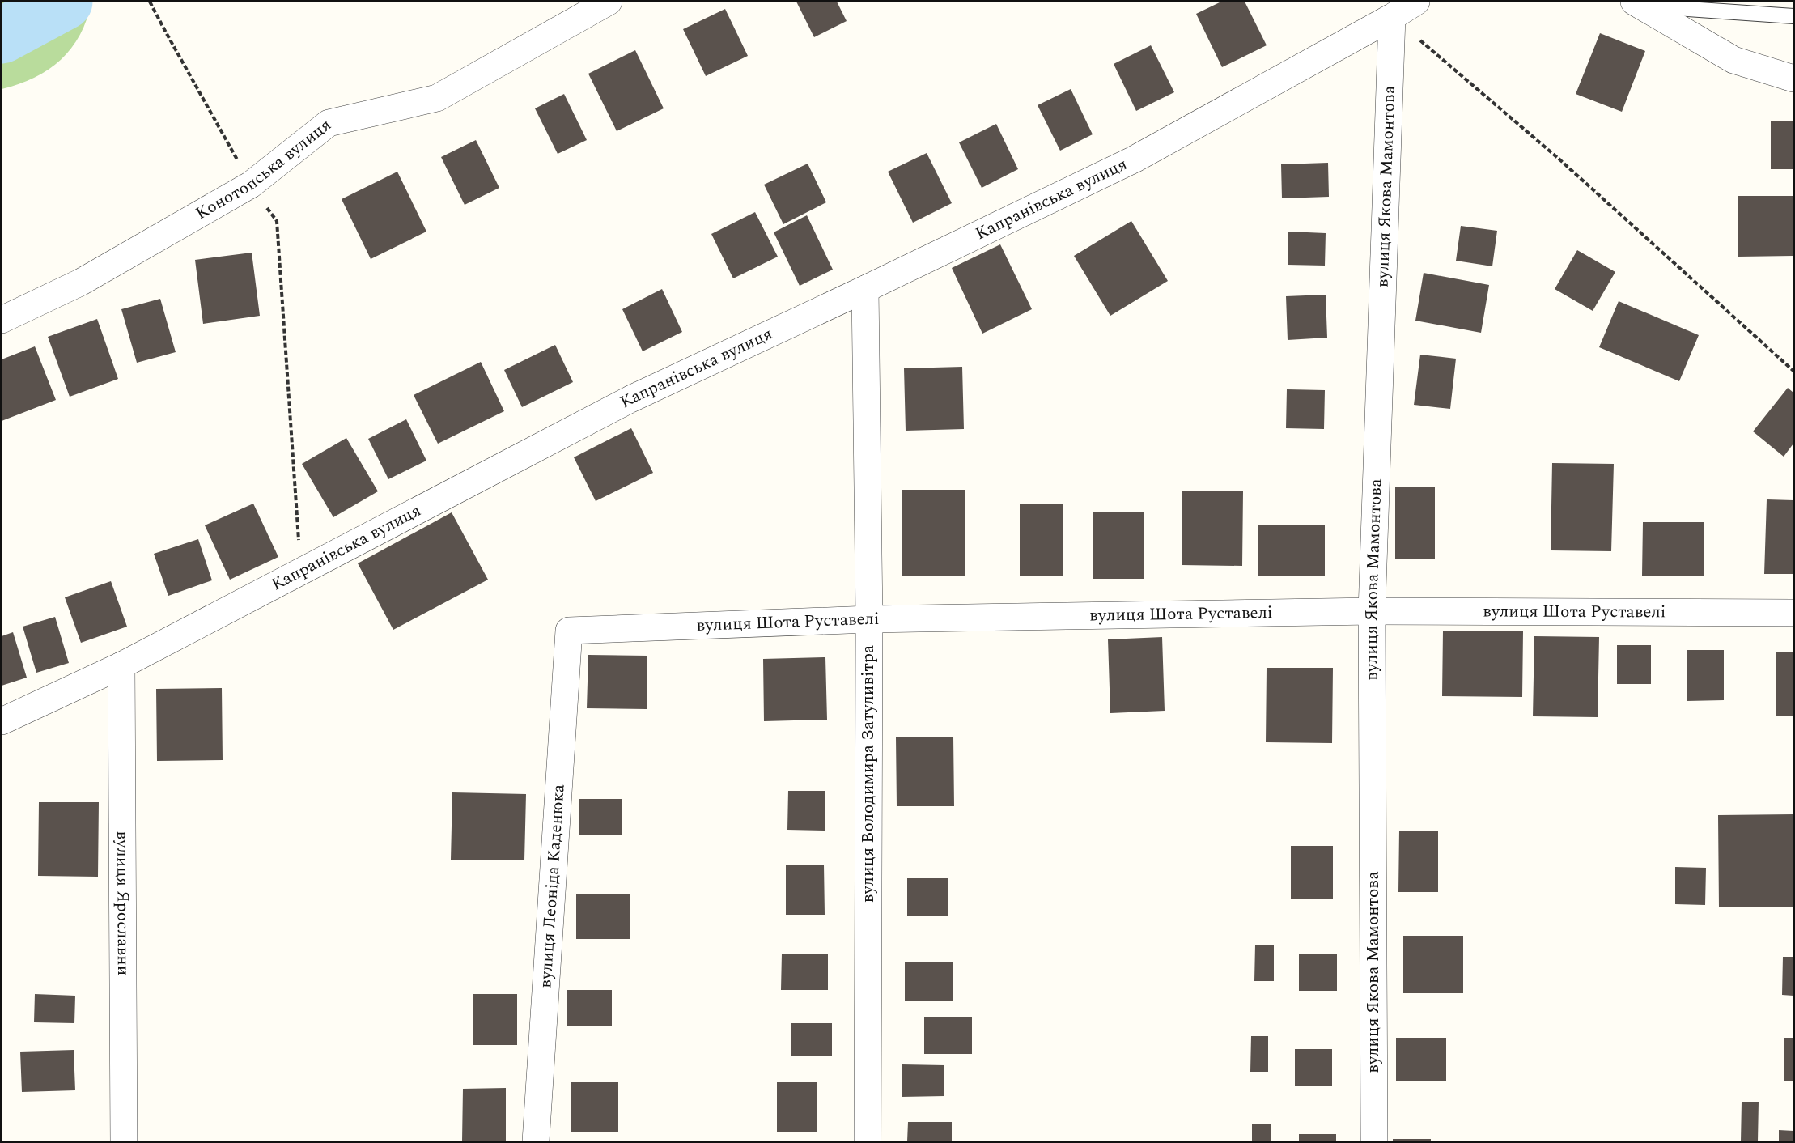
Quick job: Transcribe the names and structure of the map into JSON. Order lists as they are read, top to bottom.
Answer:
{
  "streets": {
    "street": [
      "Конотопська вулиця",
      "вулиця Якова Мамонтова",
      "Капранівська вулиця",
      "вулиця Шота Руставелі",
      "вулиця Володимира Затуливітра",
      "вулиця Леоніда Каденюка",
      "вулиця Ярославни"
    ]
  },
  "crossings": [
    ["вулиця Якова Мамонтова", "Капранівська вулиця"],
    ["вулиця Якова Мамонтова", "вулиця Шота Руставелі"],
    ["Капранівська вулиця", "вулиця Володимира Затуливітра"],
    ["Капранівська вулиця", "вулиця Ярославни"],
    ["вулиця Шота Руставелі", "вулиця Володимира Затуливітра"],
    ["вулиця Шота Руставелі", "вулиця Леоніда Каденюка"]
  ]
}
